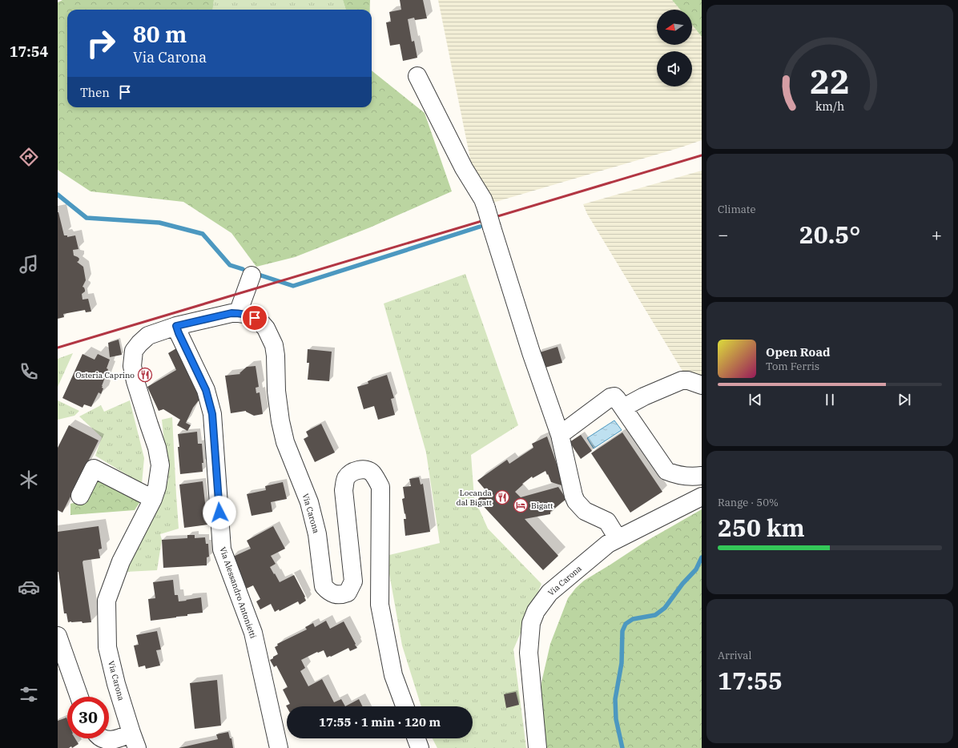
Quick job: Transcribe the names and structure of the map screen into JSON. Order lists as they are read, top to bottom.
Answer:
{
  "streets": {
    "street": ["Via Carona", "Via Alessandro Antonietti"]
  },
  "crossings": [
    ["Via Carona", "Via Alessandro Antonietti"]
  ],
  "places": {
    "restaurant": ["Osteria Caprino", "Locanda dal Bigatt"],
    "hotel": ["Bigatt"]
  },
  "north": "left",
  "page": {
    "tabs": "17:54",
    "turn": ["80 m", "Via Carona"],
    "then": "Then",
    "tile": [
      "Climate",
      ["Range · 50%", "250 km"],
      ["Arrival", "17:55"]
    ],
    "heat": ["−", "20.5°", "+"],
    "song": ["Open Road", "Tom Ferris"],
    "limit": "30",
    "trip": "17:55 · 1 min · 120 m",
    "gauge": ["22", "km/h"]
  }
}
